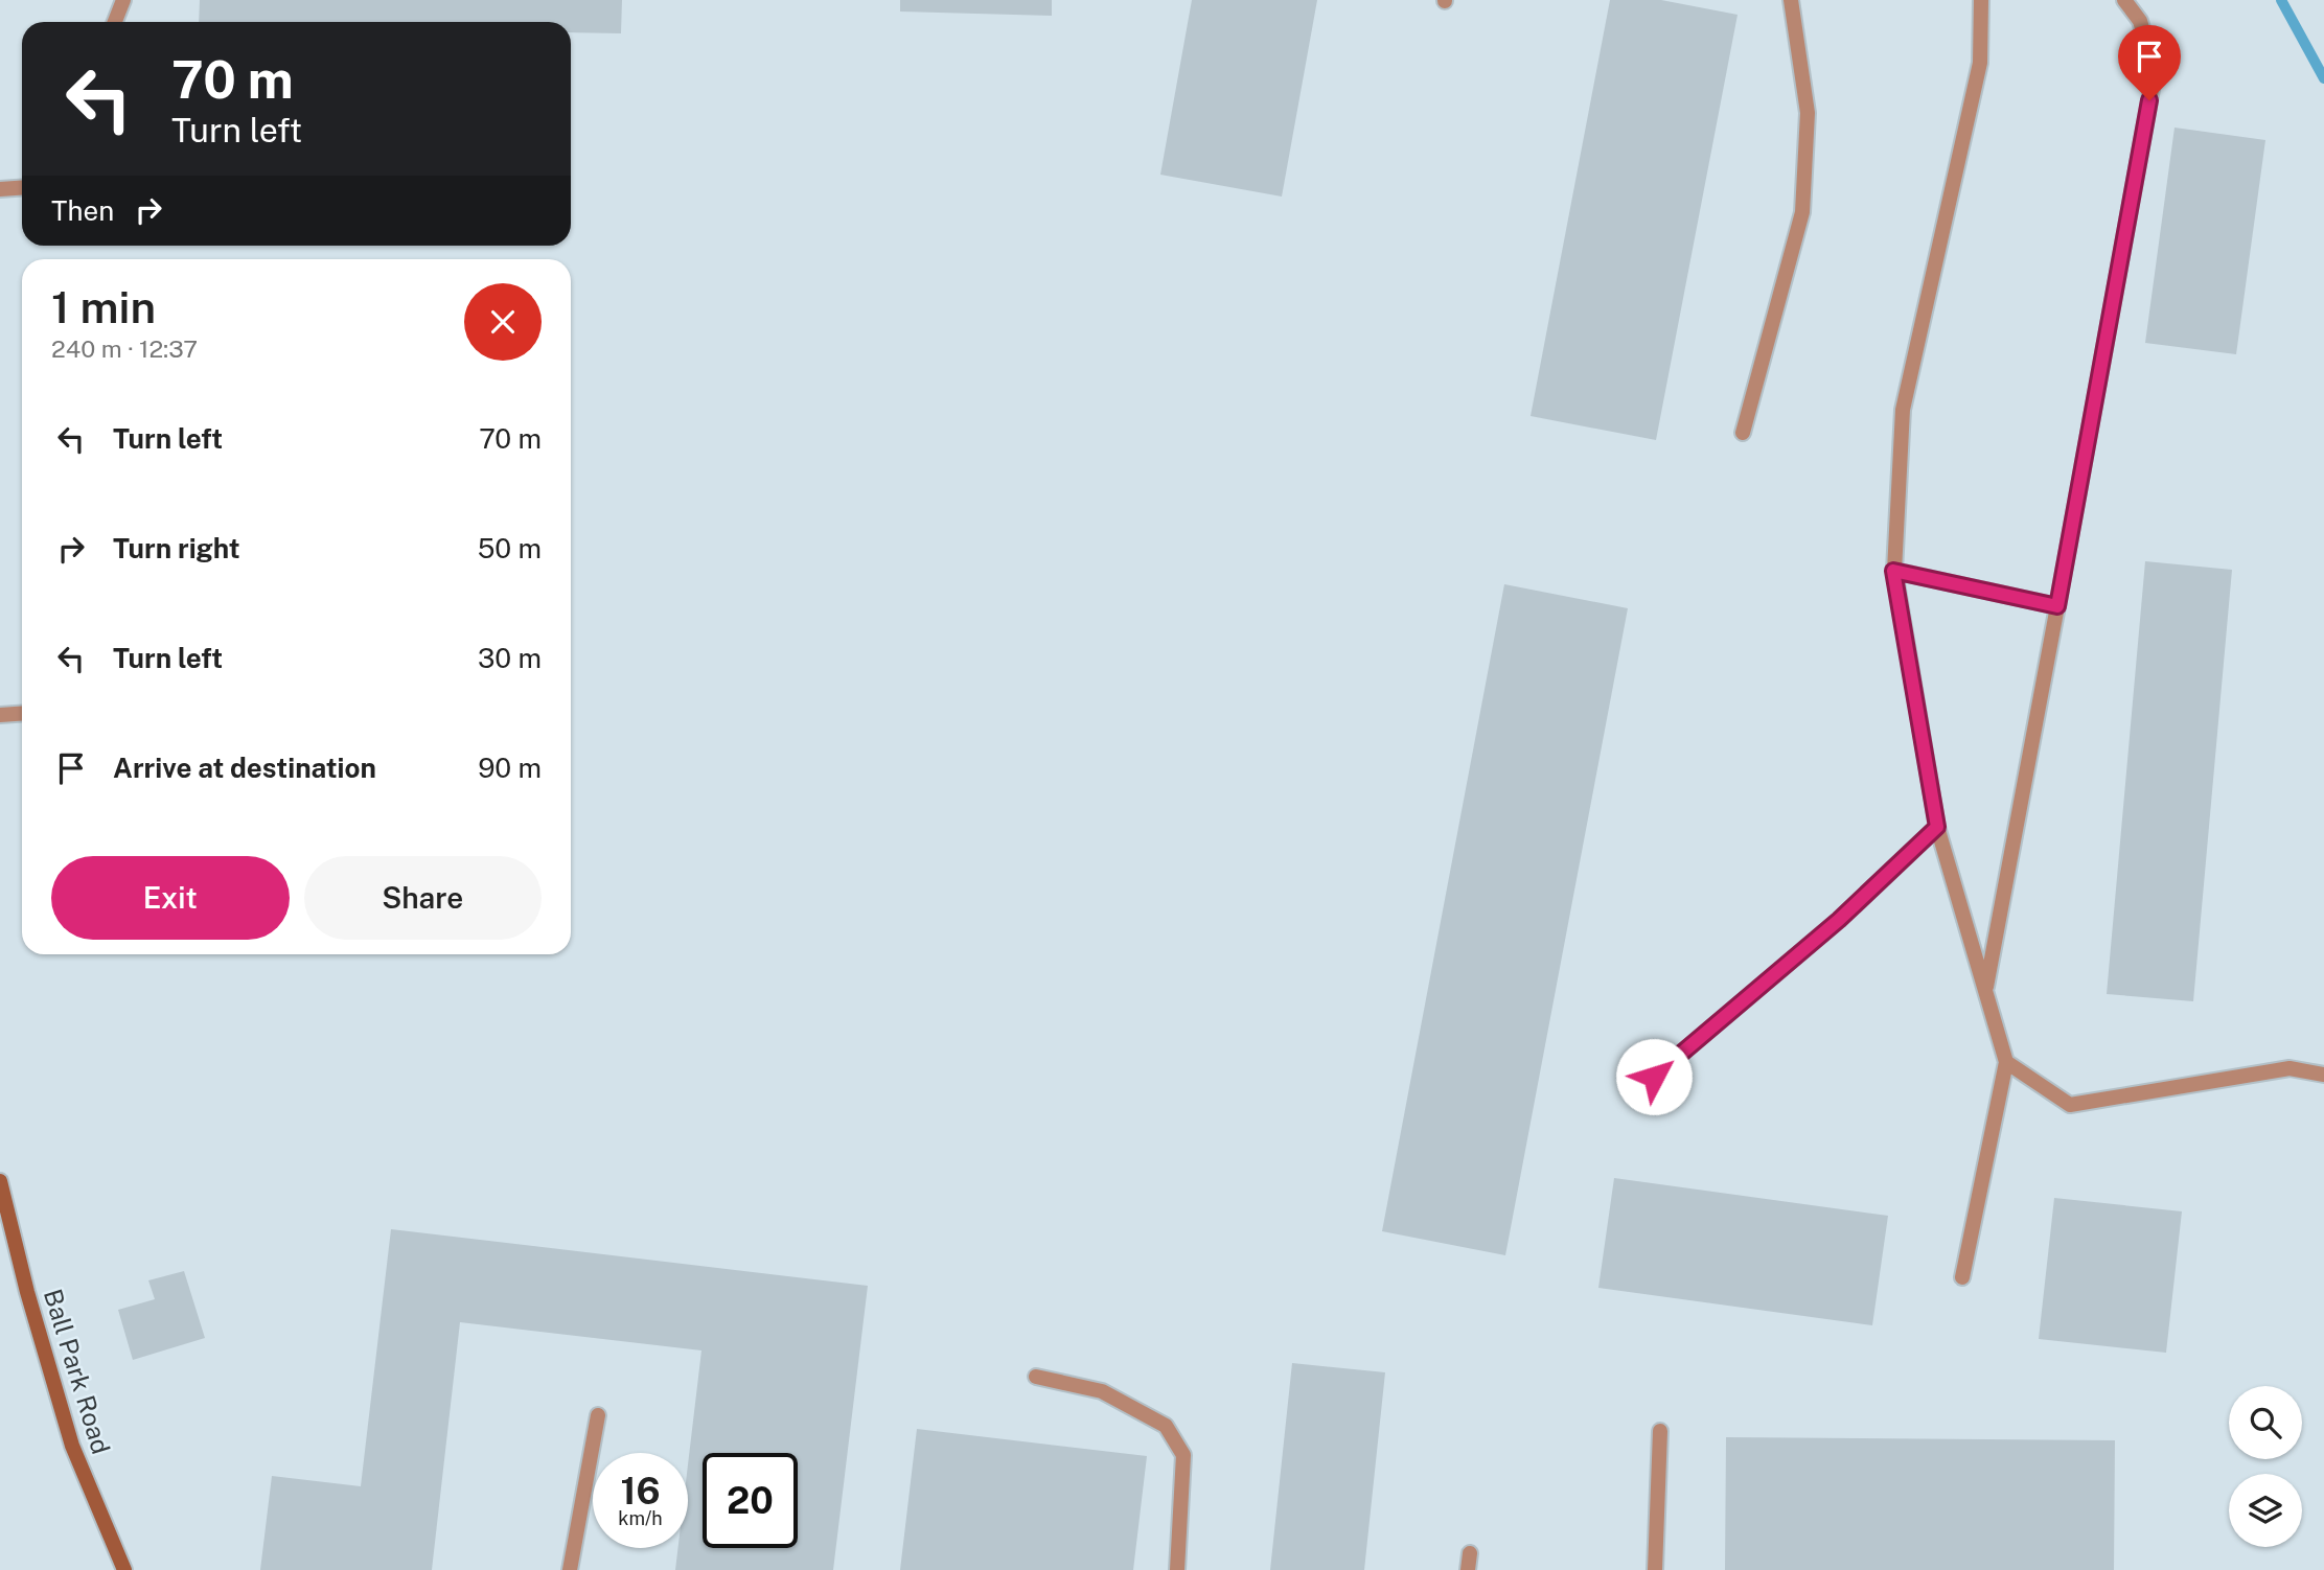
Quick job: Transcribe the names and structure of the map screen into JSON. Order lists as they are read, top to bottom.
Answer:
{
  "streets": {
    "street": ["Ball Park Road"]
  },
  "page": {
    "turn": ["70 m", "Turn left"],
    "then": "Then",
    "heading": ["1 min", "240 m · 12:37"],
    "list": [
      {
        "name": "Turn left",
        "value": "70 m"
      },
      {
        "name": "Turn right",
        "value": "50 m"
      },
      {
        "name": "Turn left",
        "value": "30 m"
      },
      {
        "name": "Arrive at destination",
        "value": "90 m"
      }
    ],
    "buttons": ["Exit", "Share"],
    "speed": "16 km/h",
    "limit": "20"
  }
}
